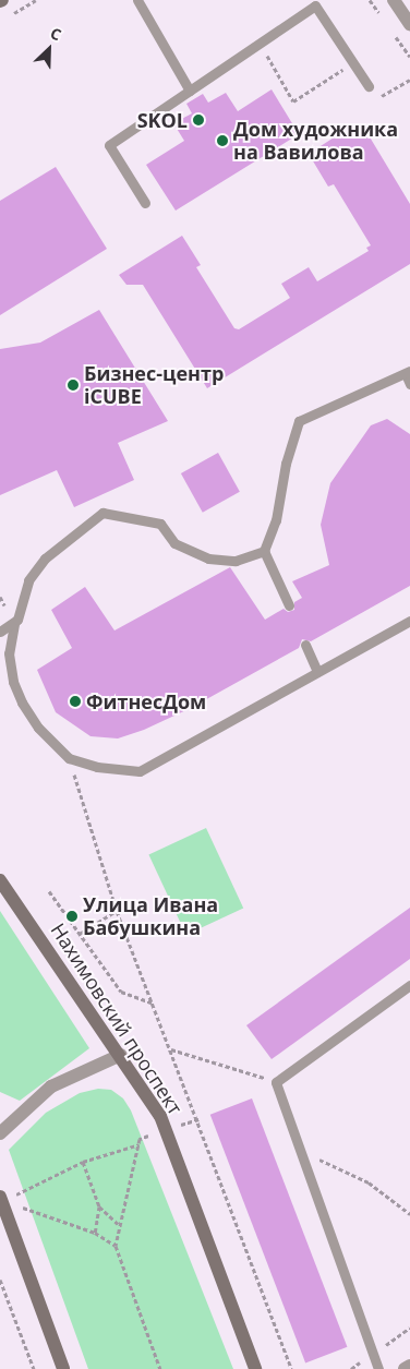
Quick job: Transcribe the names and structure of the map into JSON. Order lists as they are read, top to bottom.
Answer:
{
  "streets": {
    "main road": ["Нахимовский проспект"]
  },
  "places": [
    "SKOL",
    "Дом художника на Вавилова",
    "Бизнес-центр iCUBE",
    "ФитнесДом",
    "Улица Ивана Бабушкина"
  ],
  "north": "top right"
}
